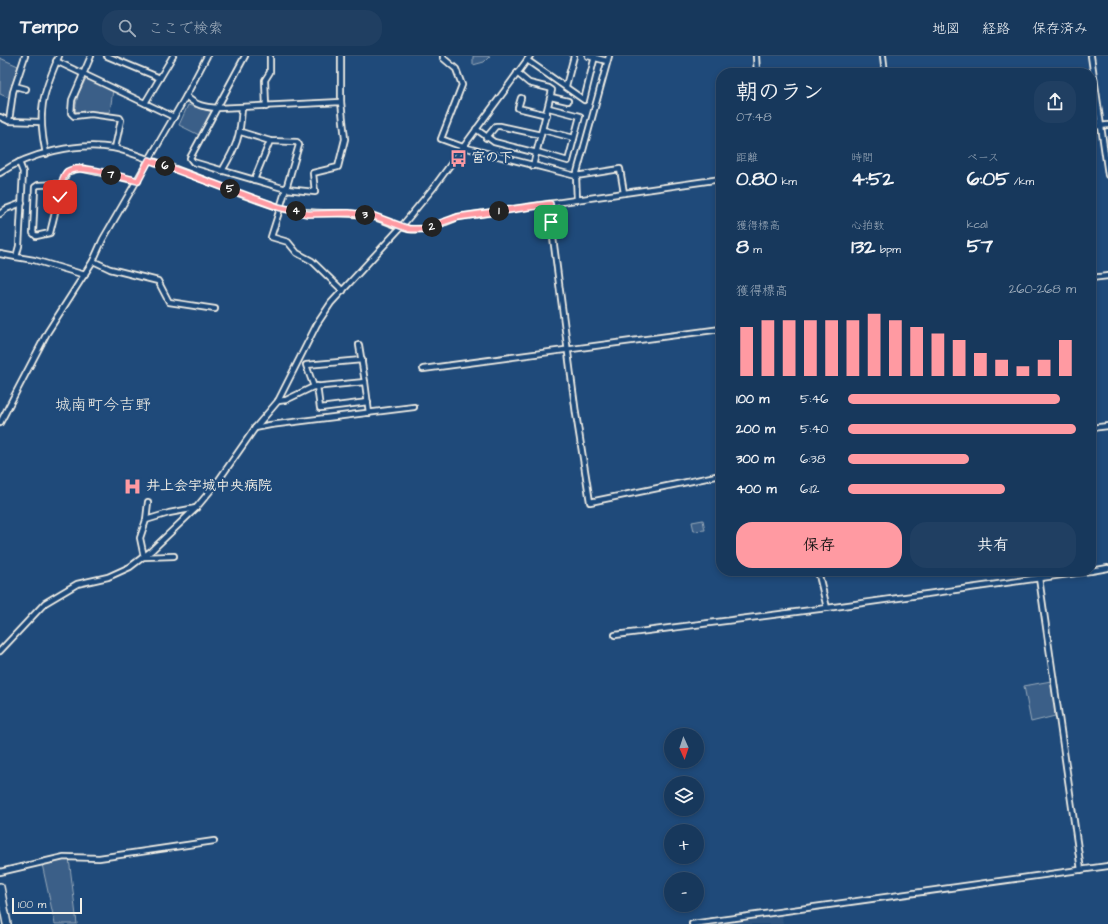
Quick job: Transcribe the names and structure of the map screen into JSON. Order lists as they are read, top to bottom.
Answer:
{
  "districts": ["城南町今吉野"],
  "places": {
    "bus stop": ["宮の下"],
    "hospital": ["井上会宇城中央病院"]
  },
  "scale_bar": "100 m",
  "north": "bottom",
  "page": {
    "header": "Tempo",
    "search": "ここで検索",
    "nav": ["地図", "経路", "保存済み"],
    "heading": ["朝のラン", "07:48"],
    "stats": [
      ["距離", "0.80 km"],
      ["時間", "4:52"],
      ["ペース", "6:05 /km"],
      ["獲得標高", "8 m"],
      ["心拍数", "132 bpm"],
      ["kcal", "57"]
    ],
    "pins": [
      "6",
      "7",
      "5",
      "1",
      "4",
      "3",
      "2"
    ],
    "chart": ["獲得標高", "260–268 m"],
    "list": [
      {
        "name": "100 m",
        "note": "5:46"
      },
      {
        "name": "200 m",
        "note": "5:40"
      },
      {
        "name": "300 m",
        "note": "6:38"
      },
      {
        "name": "400 m",
        "note": "6:12"
      }
    ],
    "buttons": ["保存", "共有"],
    "map_buttons": ["+", "−"],
    "scale": "100 m"
  }
}
